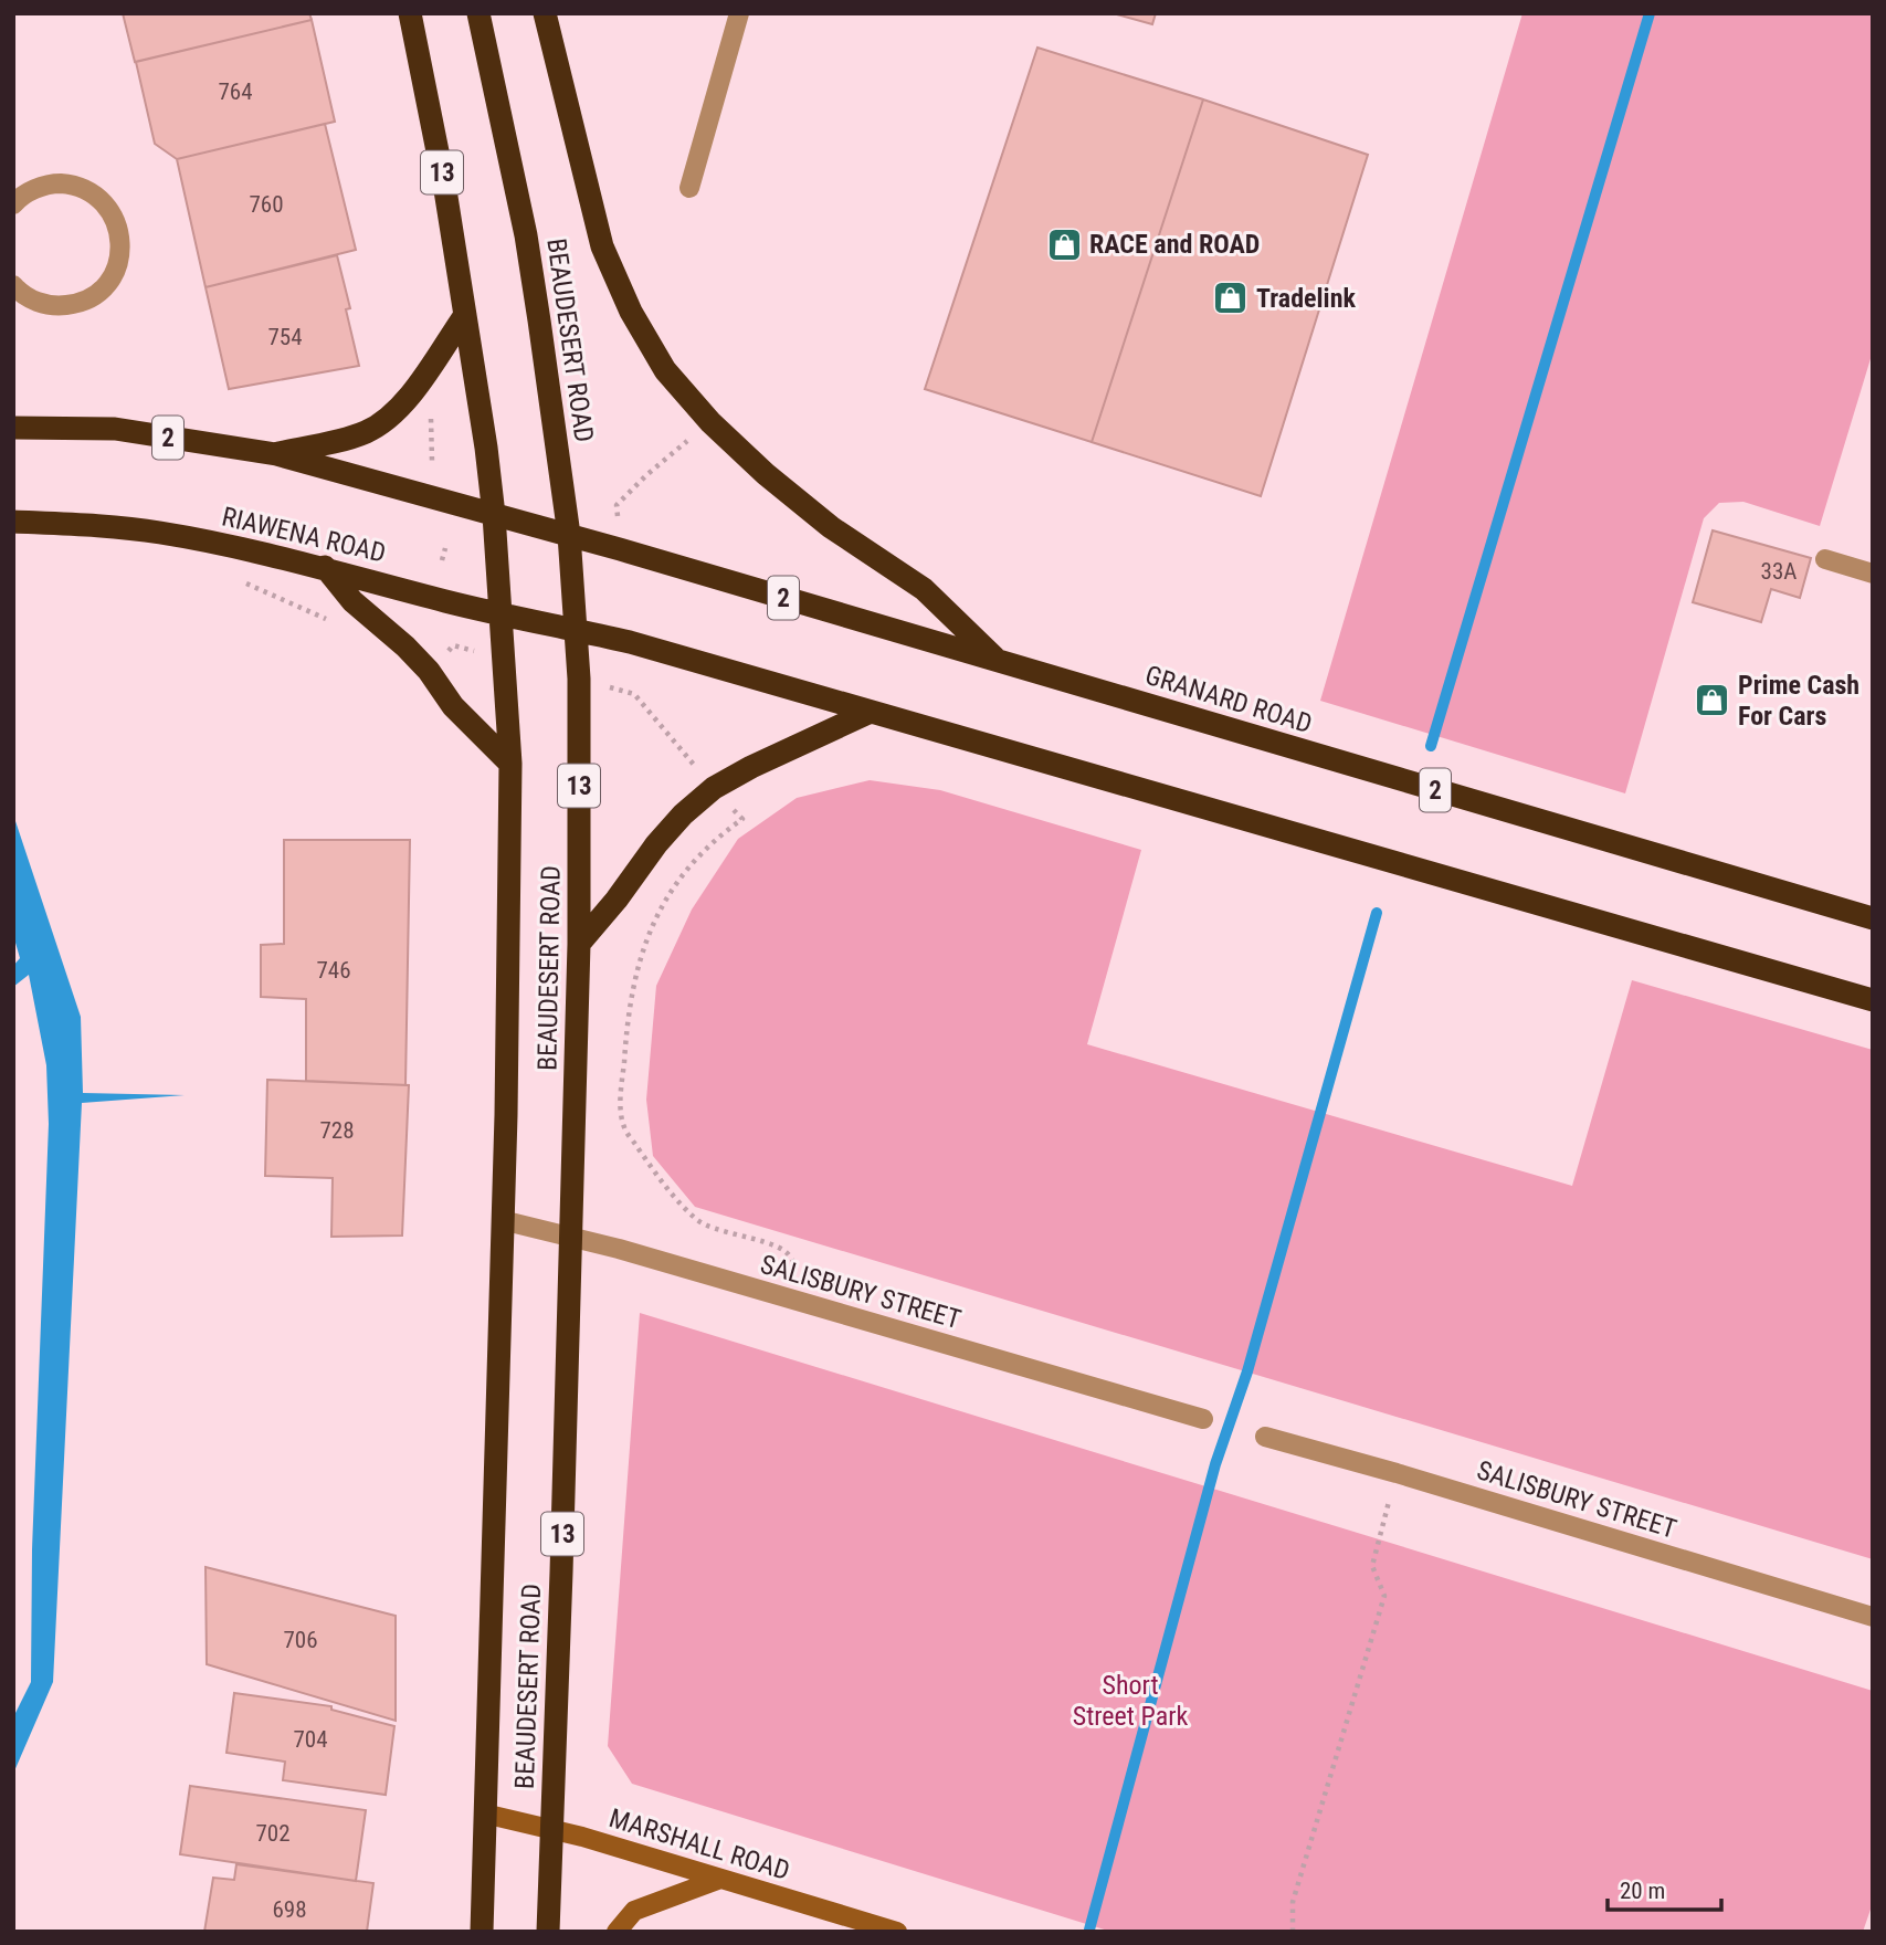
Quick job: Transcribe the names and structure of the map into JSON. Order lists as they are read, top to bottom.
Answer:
{
  "streets": {
    "highway": [
      "13",
      "BEAUDESERT ROAD",
      "2",
      "RIAWENA ROAD",
      "GRANARD ROAD"
    ],
    "street": ["SALISBURY STREET", "MARSHALL ROAD"]
  },
  "crossings": [
    ["BEAUDESERT ROAD", "2"],
    ["BEAUDESERT ROAD", "RIAWENA ROAD"],
    ["BEAUDESERT ROAD", "GRANARD ROAD"],
    ["BEAUDESERT ROAD", "SALISBURY STREET"],
    ["BEAUDESERT ROAD", "MARSHALL ROAD"],
    ["2", "GRANARD ROAD"]
  ],
  "parks": ["Short Street Park"],
  "places": {
    "shop": ["RACE and ROAD", "Tradelink", "Prime Cash For Cars"]
  },
  "house_numbers": [
    "764",
    "760",
    "754",
    "33A",
    "746",
    "728",
    "706",
    "704",
    "702",
    "698"
  ],
  "scale_bar": "20 m"
}
